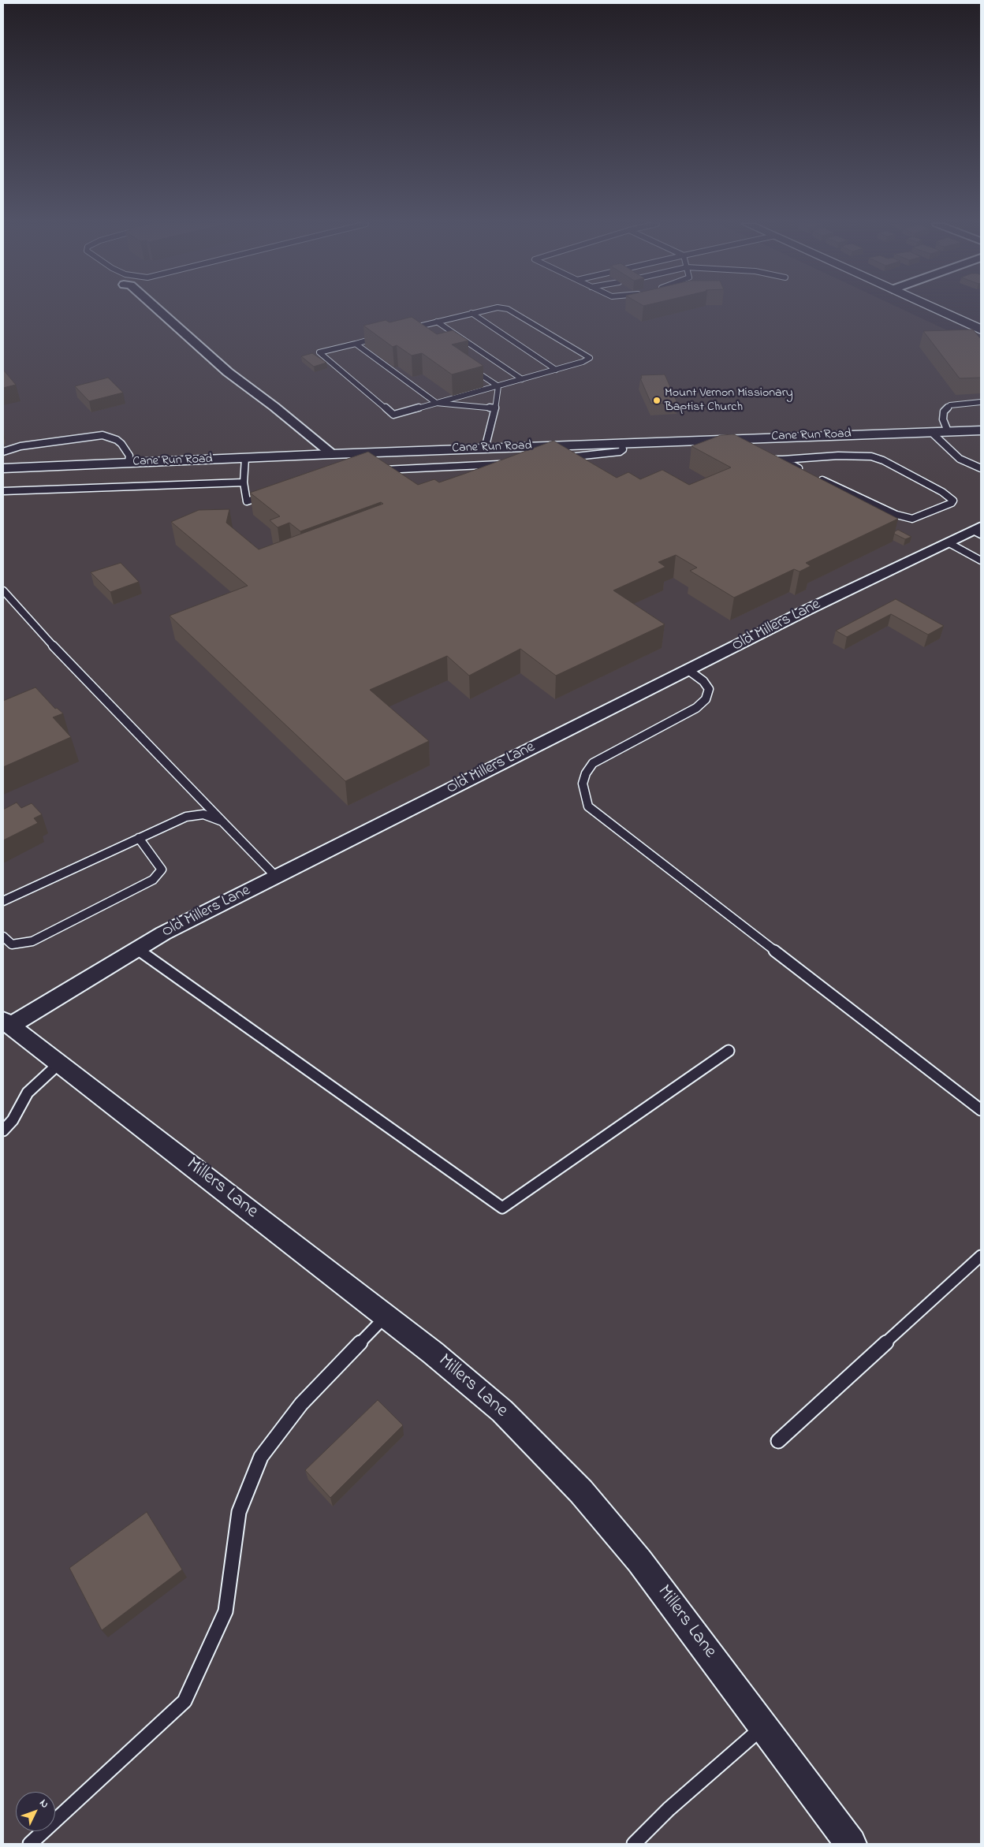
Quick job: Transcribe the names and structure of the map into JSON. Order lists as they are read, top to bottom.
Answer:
{
  "streets": {
    "main road": ["Cane Run Road"],
    "street": ["Old Millers Lane", "Millers Lane"]
  },
  "crossings": [
    ["Old Millers Lane", "Millers Lane"]
  ],
  "places": ["Mount Vernon Missionary Baptist Church"],
  "north": "top right"
}
